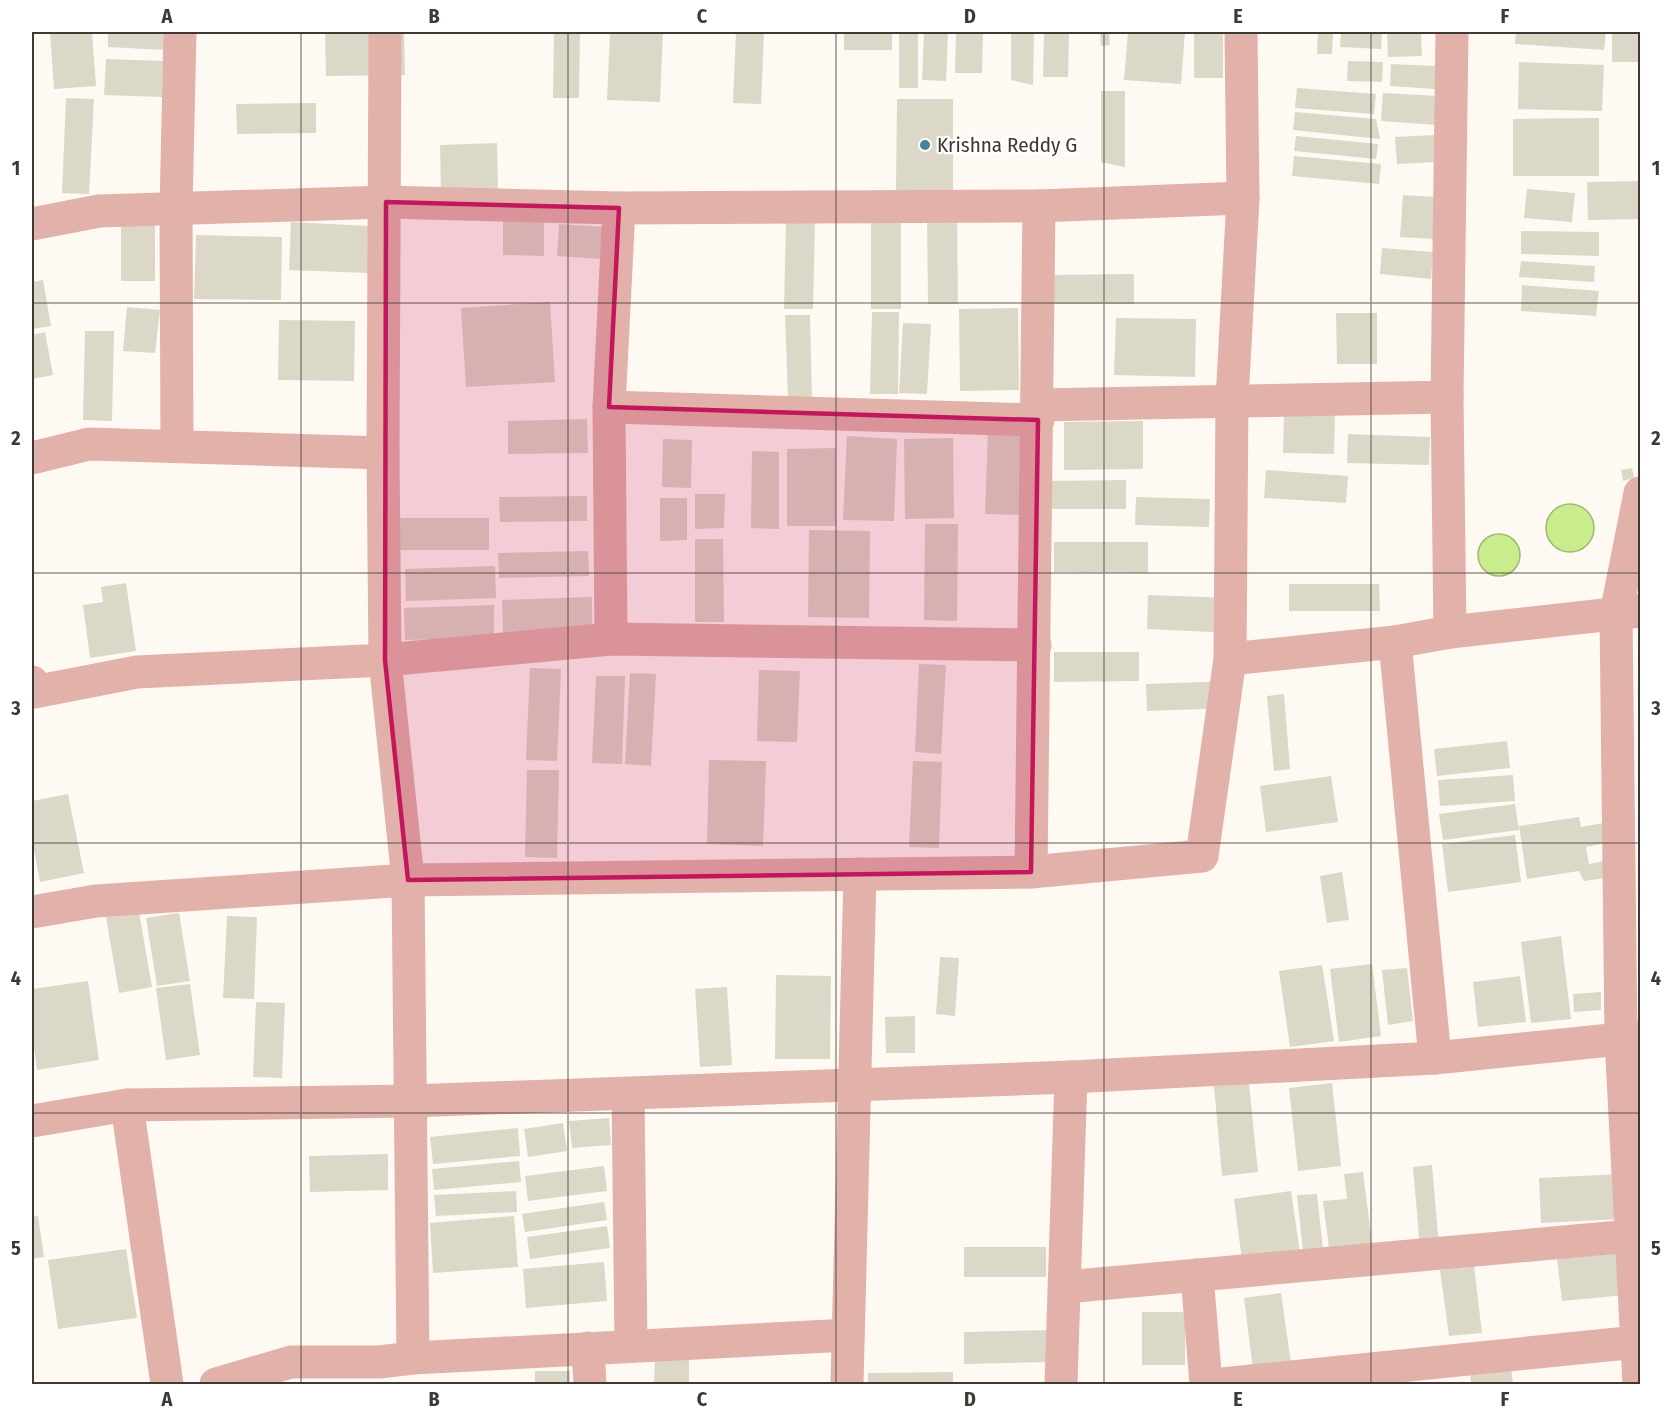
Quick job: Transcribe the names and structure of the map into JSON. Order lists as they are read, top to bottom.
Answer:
{
  "places": ["Krishna Reddy G"],
  "grid": {
    "columns": [
      "A",
      "B",
      "C",
      "D",
      "E",
      "F"
    ],
    "rows": [
      "1",
      "2",
      "3",
      "4",
      "5"
    ]
  }
}
